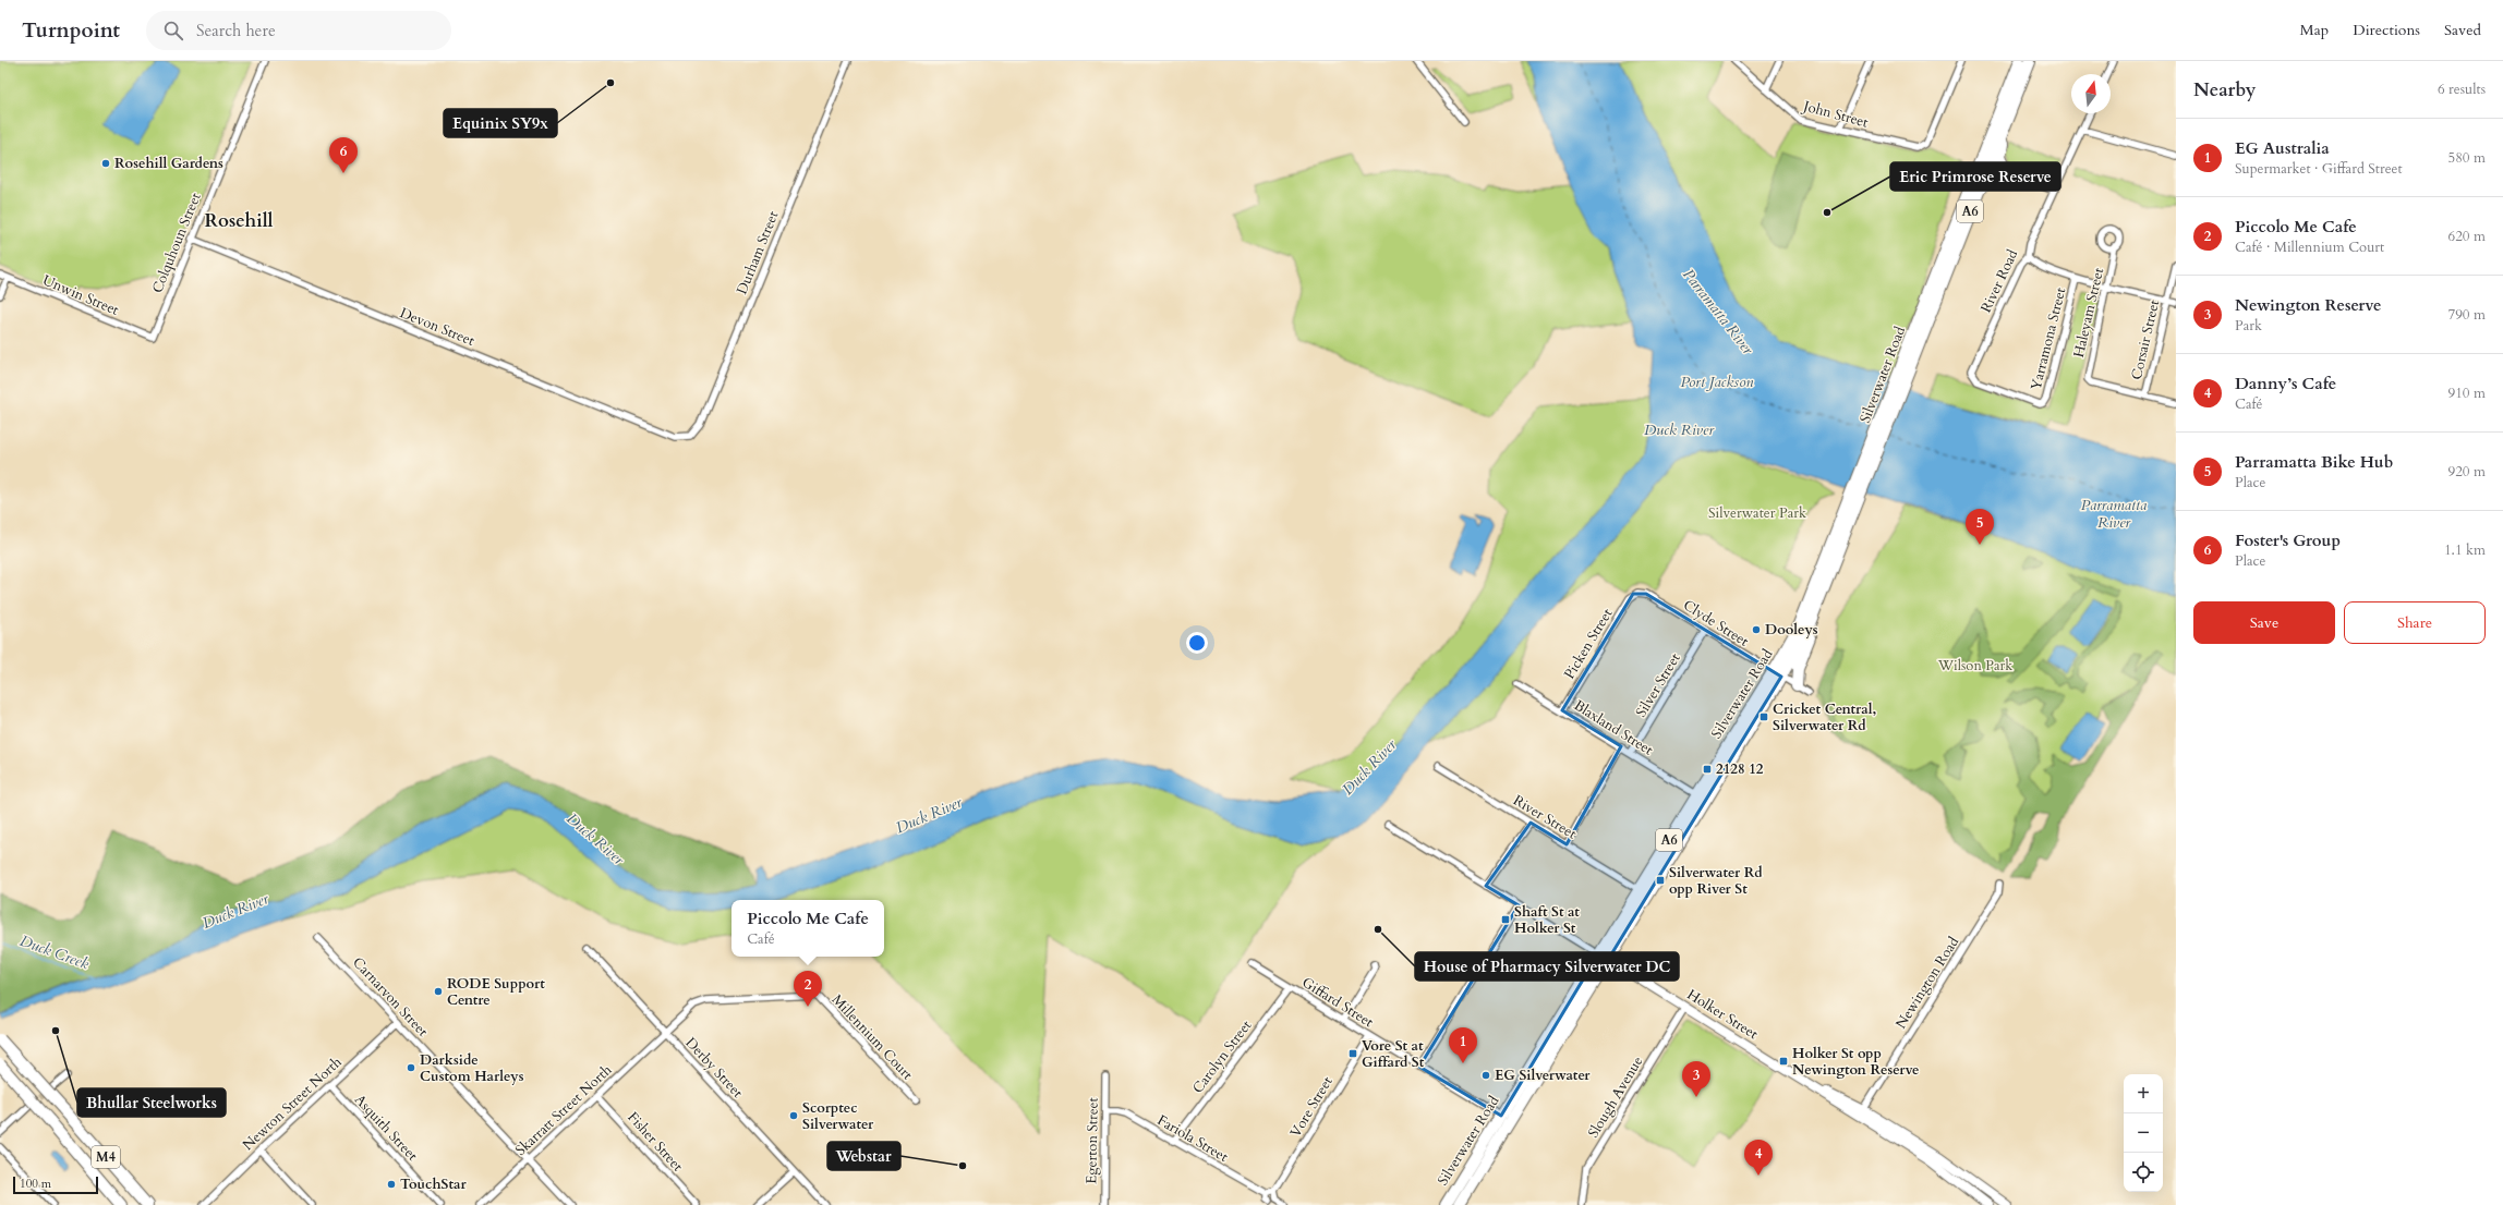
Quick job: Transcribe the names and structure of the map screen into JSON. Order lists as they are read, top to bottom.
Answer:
{
  "streets": {
    "highway": ["A6", "Silverwater Road", "M4"],
    "main road": ["Holker Street"],
    "street": [
      "John Street",
      "Colquhoun Street",
      "Durham Street",
      "River Road",
      "Unwin Street",
      "Haleyam Street",
      "Devon Street",
      "Yarramona Street",
      "Corsair Street",
      "Clyde Street",
      "Picken Street",
      "Silver Street",
      "Blaxland Street",
      "River Street",
      "Newington Road",
      "Carnarvon Street",
      "Giffard Street",
      "Millennium Court",
      "Carolyn Street",
      "Derby Street",
      "Slough Avenue",
      "Newton Street North",
      "Vore Street",
      "Skarratt Street North",
      "Asquith Street",
      "Fariola Street",
      "Egerton Street",
      "Fisher Street"
    ]
  },
  "crossings": [
    ["Colquhoun Street", "Unwin Street"],
    ["Colquhoun Street", "Devon Street"],
    ["Durham Street", "Devon Street"],
    ["River Road", "Yarramona Street"],
    ["Haleyam Street", "Corsair Street"],
    ["Silverwater Road", "Clyde Street"],
    ["Silverwater Road", "Blaxland Street"],
    ["Silverwater Road", "River Street"],
    ["Silverwater Road", "Giffard Street"],
    ["Silverwater Road", "Holker Street"],
    ["Clyde Street", "Picken Street"],
    ["Clyde Street", "Silver Street"],
    ["Picken Street", "Blaxland Street"],
    ["Silver Street", "Blaxland Street"],
    ["Newington Road", "Holker Street"],
    ["Carnarvon Street", "Newton Street North"],
    ["Carnarvon Street", "Skarratt Street North"],
    ["Giffard Street", "Carolyn Street"],
    ["Giffard Street", "Vore Street"],
    ["Holker Street", "Slough Avenue"],
    ["Millennium Court", "Derby Street"],
    ["Millennium Court", "Skarratt Street North"],
    ["Carolyn Street", "Fariola Street"],
    ["Derby Street", "Skarratt Street North"],
    ["Newton Street North", "Asquith Street"],
    ["Vore Street", "Fariola Street"],
    ["Skarratt Street North", "Fisher Street"],
    ["Fariola Street", "Egerton Street"]
  ],
  "districts": ["Rosehill"],
  "water": [
    "Parramatta River",
    "Port Jackson",
    "Duck River",
    "Duck Creek"
  ],
  "parks": ["Silverwater Park", "Wilson Park"],
  "places": {
    "other": [
      "Equinix SY9x",
      "Rosehill Gardens",
      "Eric Primrose Reserve",
      "Dooleys",
      "House of Pharmacy Silverwater DC",
      "RODE Support Centre",
      "Bhullar Steelworks",
      "Darkside Custom Harleys",
      "EG Silverwater",
      "Scorptec Silverwater",
      "Webstar",
      "TouchStar"
    ],
    "transit": [
      "Cricket Central, Silverwater Rd",
      "2128 12",
      "Silverwater Rd opp River St",
      "Shaft St at Holker St",
      "Vore St at Giffard St",
      "Holker St opp Newington Reserve"
    ]
  },
  "scale_bar": "100 m",
  "north": "top",
  "page": {
    "header": "Turnpoint",
    "search": "Search here",
    "nav": ["Map", "Directions", "Saved"],
    "heading": ["Nearby", "6 results"],
    "list": [
      {
        "mark": "1",
        "name": "EG Australia",
        "note": "Supermarket · Giffard Street",
        "value": "580 m"
      },
      {
        "mark": "2",
        "name": "Piccolo Me Cafe",
        "note": "Café · Millennium Court",
        "value": "620 m"
      },
      {
        "mark": "3",
        "name": "Newington Reserve",
        "note": "Park",
        "value": "790 m"
      },
      {
        "mark": "4",
        "name": "Danny’s Cafe",
        "note": "Café",
        "value": "910 m"
      },
      {
        "mark": "5",
        "name": "Parramatta Bike Hub",
        "note": "Place",
        "value": "920 m"
      },
      {
        "mark": "6",
        "name": "Foster's Group",
        "note": "Place",
        "value": "1.1 km"
      }
    ],
    "pins": [
      "6",
      "5",
      "2",
      "1",
      "3",
      "4"
    ],
    "buttons": ["Save", "Share"],
    "popup": ["Piccolo Me Cafe", "Café"],
    "map_buttons": ["+", "−"],
    "scale": "100 m"
  }
}
